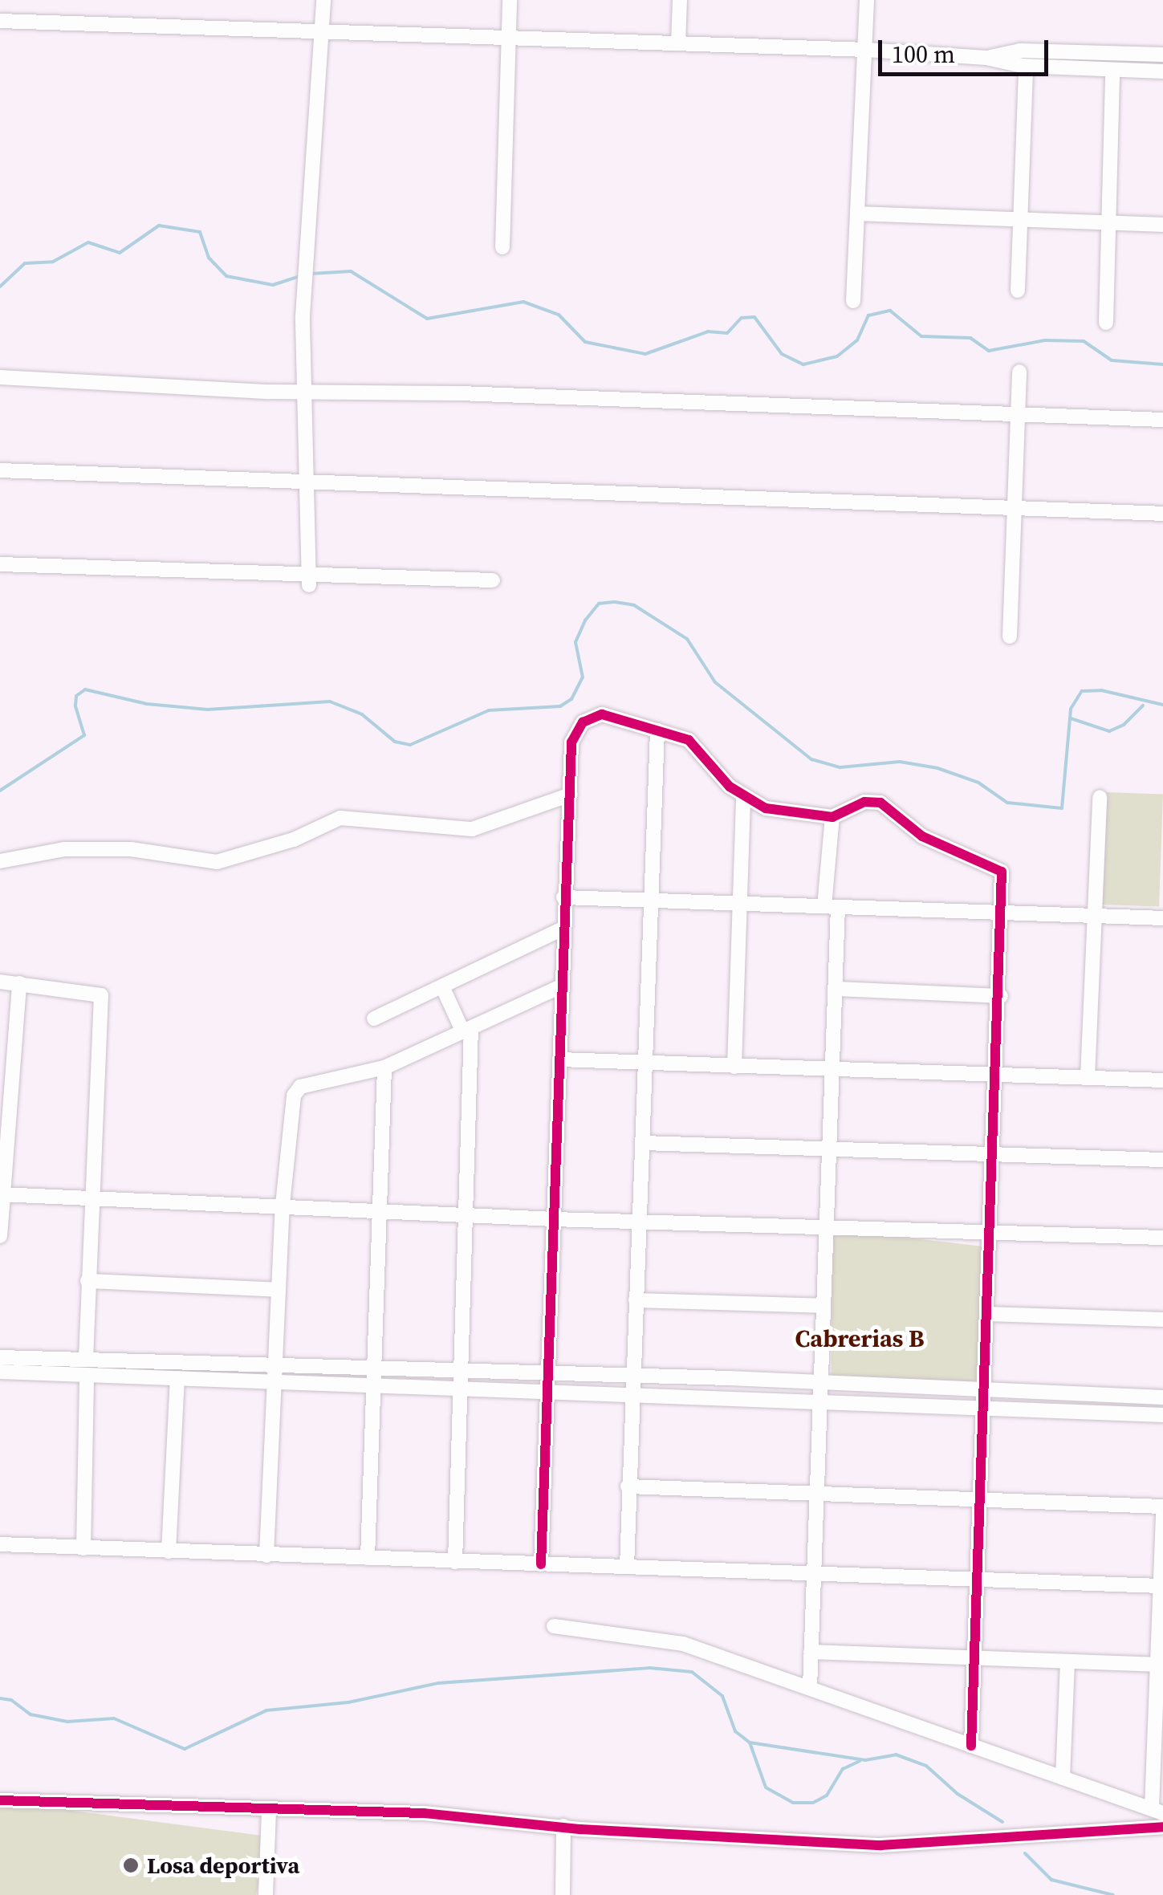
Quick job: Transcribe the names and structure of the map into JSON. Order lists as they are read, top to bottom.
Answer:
{
  "districts": ["Cabrerias B"],
  "places": ["Losa deportiva"],
  "scale_bar": "100 m"
}
